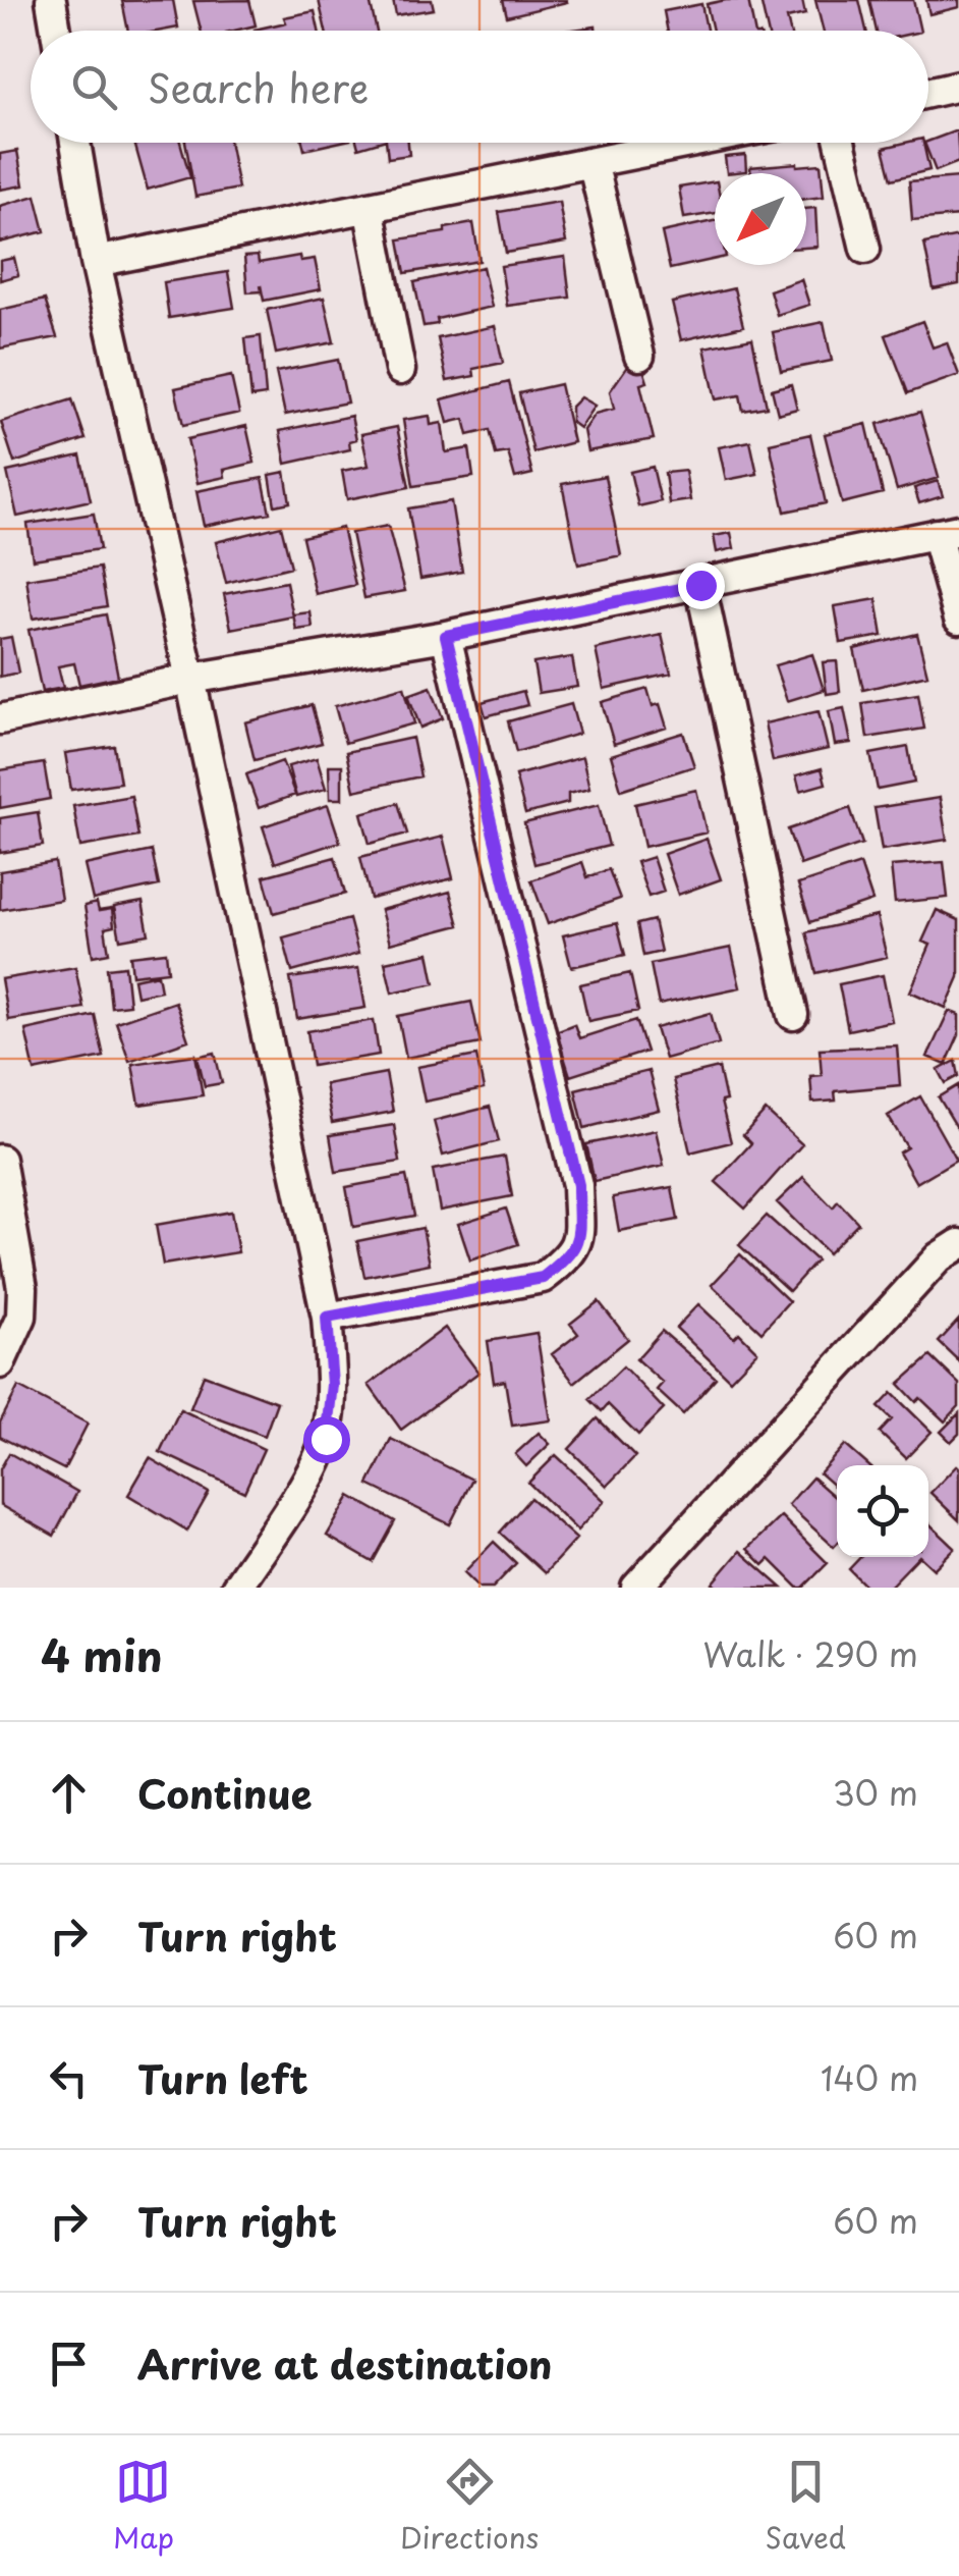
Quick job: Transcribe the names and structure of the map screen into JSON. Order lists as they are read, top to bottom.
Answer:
{
  "north": "bottom left",
  "page": {
    "search": "Search here",
    "heading": ["4 min", "Walk · 290 m"],
    "list": [
      ["Continue", "30 m"],
      ["Turn right", "60 m"],
      ["Turn left", "140 m"],
      ["Turn right", "60 m"],
      "Arrive at destination"
    ],
    "nav": ["Map", "Directions", "Saved"]
  }
}
